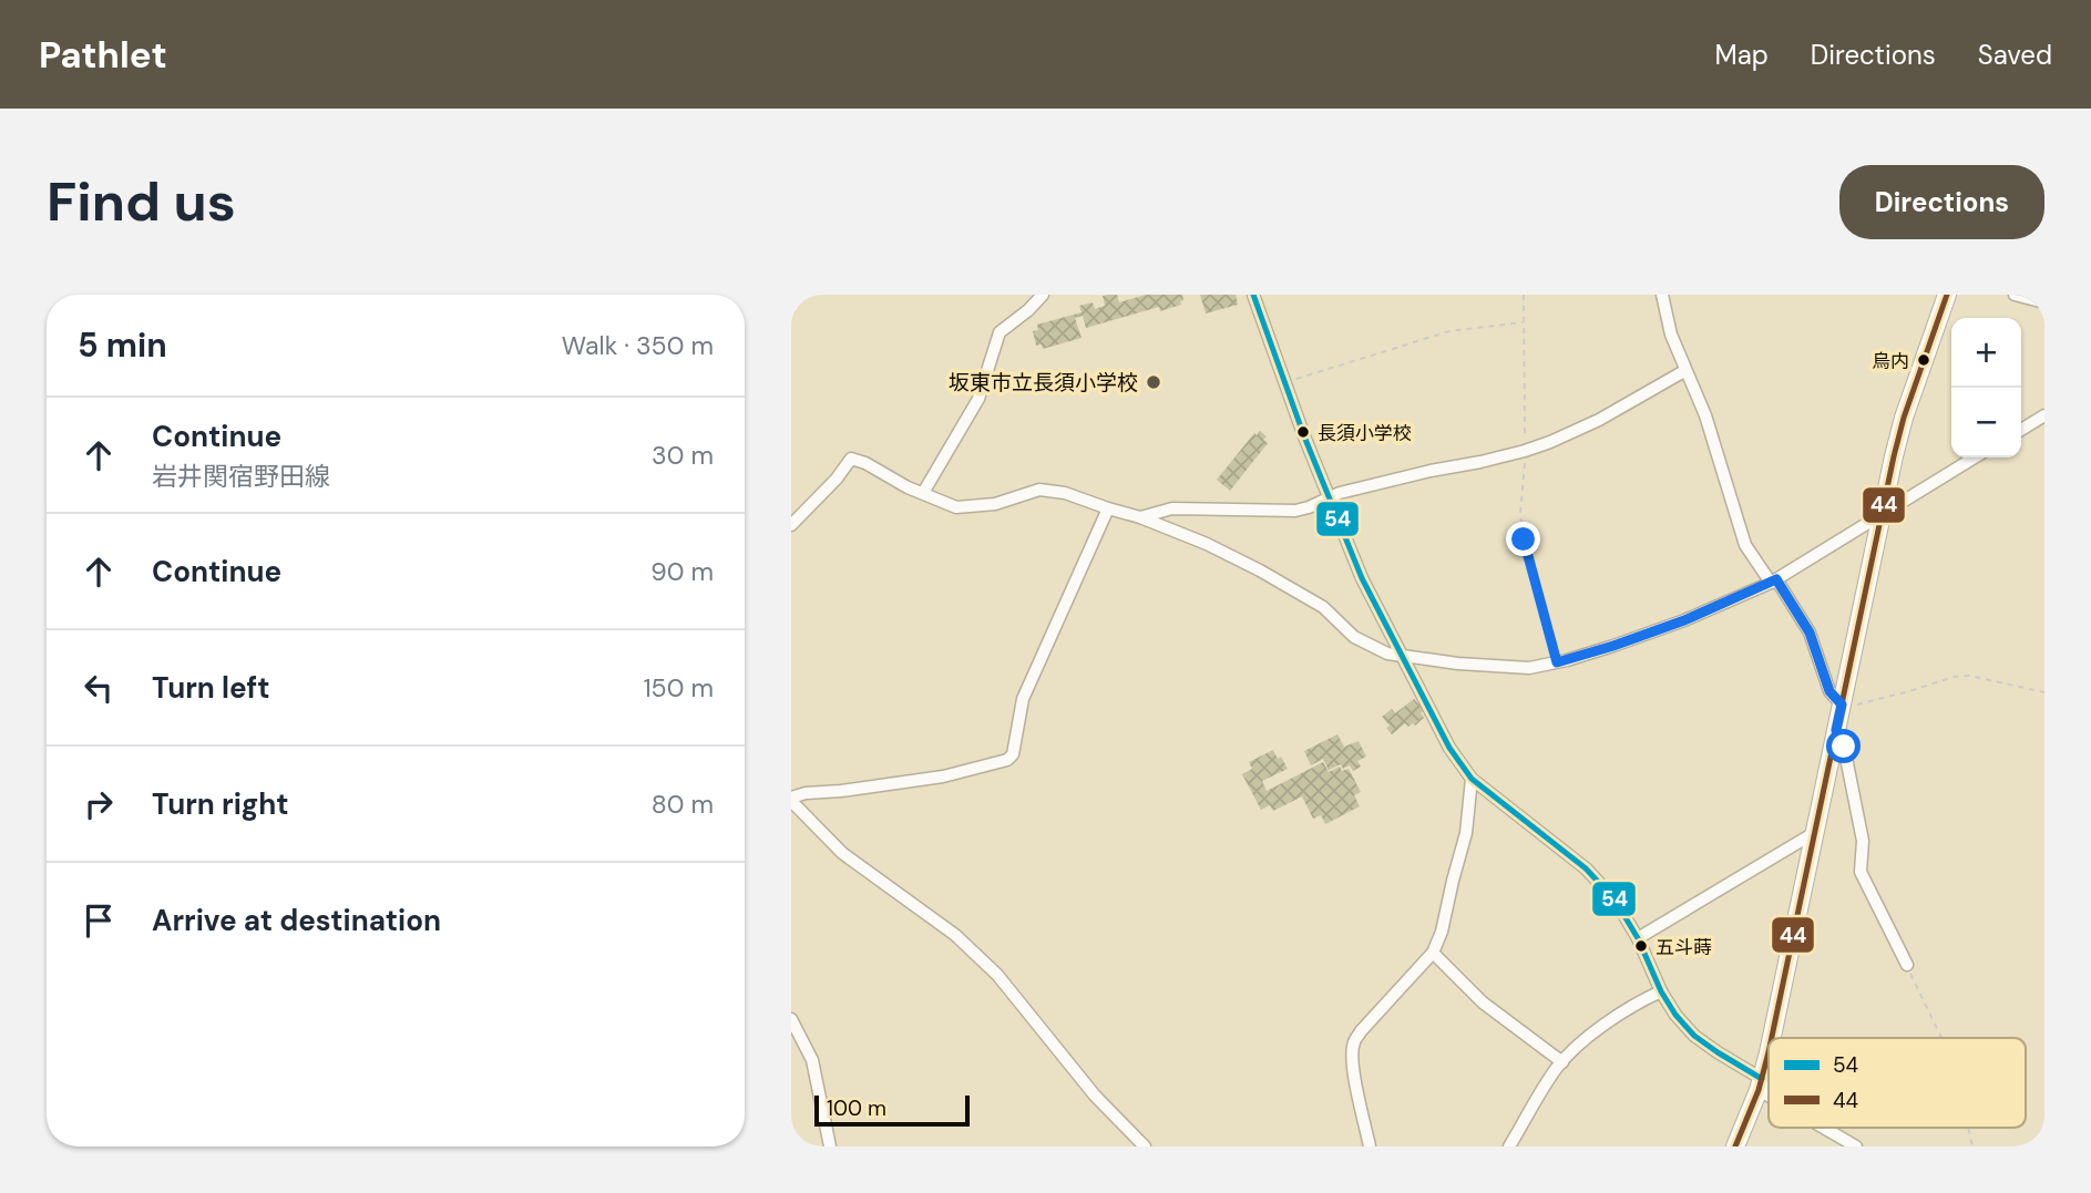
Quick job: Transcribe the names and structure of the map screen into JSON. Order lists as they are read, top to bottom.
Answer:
{
  "places": [
    "烏内",
    "坂東市立長須小学校",
    "長須小学校",
    "五斗蒔"
  ],
  "lines": ["transit line 54", "transit line 44"],
  "legend": ["54", "44"],
  "scale_bar": "100 m",
  "page": {
    "header": "Pathlet",
    "nav": ["Map", "Directions", "Saved"],
    "buttons": "Directions",
    "title": "Find us",
    "heading": ["5 min", "Walk · 350 m"],
    "map_buttons": ["+", "−"],
    "list": [
      ["Continue", "岩井関宿野田線", "30 m"],
      ["Continue", "90 m"],
      ["Turn left", "150 m"],
      ["Turn right", "80 m"],
      "Arrive at destination"
    ],
    "scale": "100 m"
  }
}
